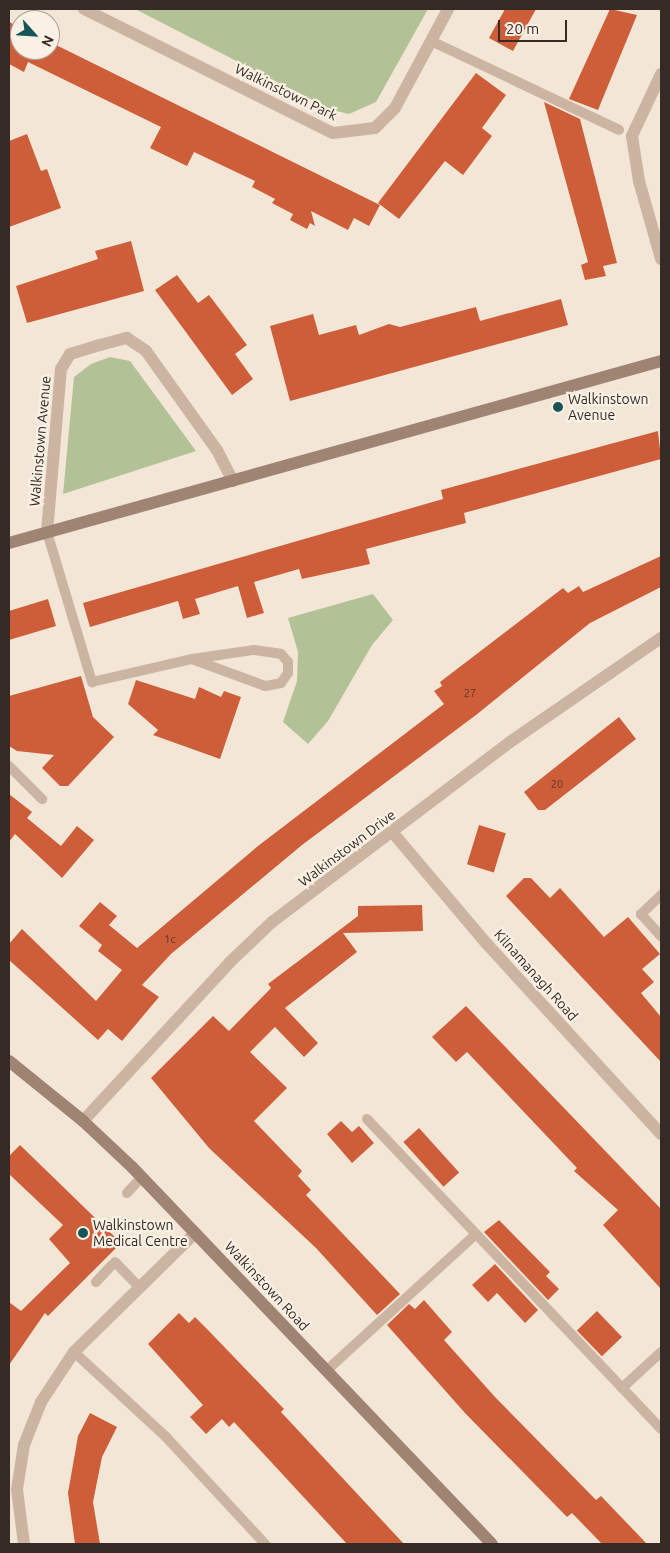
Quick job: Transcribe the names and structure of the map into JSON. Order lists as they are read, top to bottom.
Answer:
{
  "streets": {
    "main road": ["Walkinstown Road"],
    "street": [
      "Walkinstown Park",
      "Walkinstown Avenue",
      "Walkinstown Drive",
      "Kilnamanagh Road"
    ]
  },
  "crossings": [
    ["Walkinstown Drive", "Kilnamanagh Road"],
    ["Walkinstown Drive", "Walkinstown Road"]
  ],
  "places": ["Walkinstown Avenue", "Walkinstown Medical Centre"],
  "house_numbers": ["27", "20", "1c"],
  "scale_bar": "20 m",
  "north": "bottom right"
}
